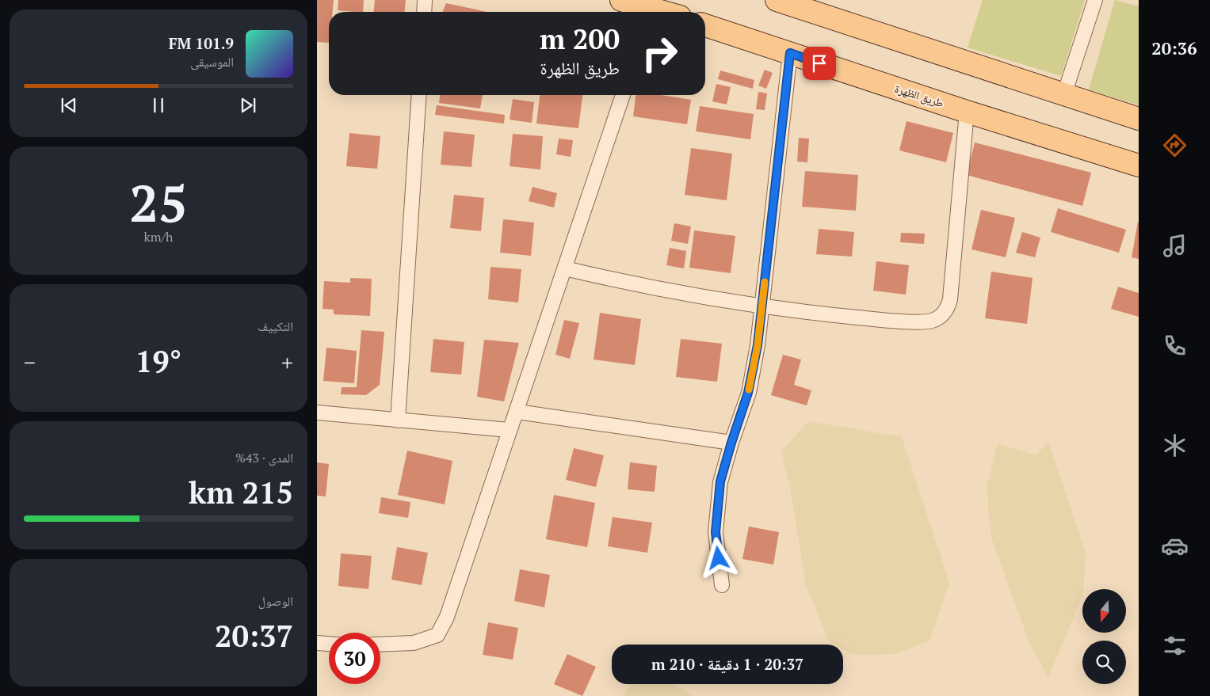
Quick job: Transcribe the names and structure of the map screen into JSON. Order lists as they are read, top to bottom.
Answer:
{
  "streets": {
    "main road": ["طريق الظهرة"]
  },
  "north": "bottom",
  "page": {
    "tabs": "20:36",
    "turn": ["200 m", "طريق الظهرة"],
    "song": ["101.9 FM", "الموسيقى"],
    "tile": [
      ["25", "km/h"],
      "التكييف",
      ["المدى · 43%", "215 km"],
      ["الوصول", "20:37"]
    ],
    "heat": ["−", "19°", "+"],
    "limit": "30",
    "trip": "20:37 · 1 دقيقة · 210 m"
  }
}
